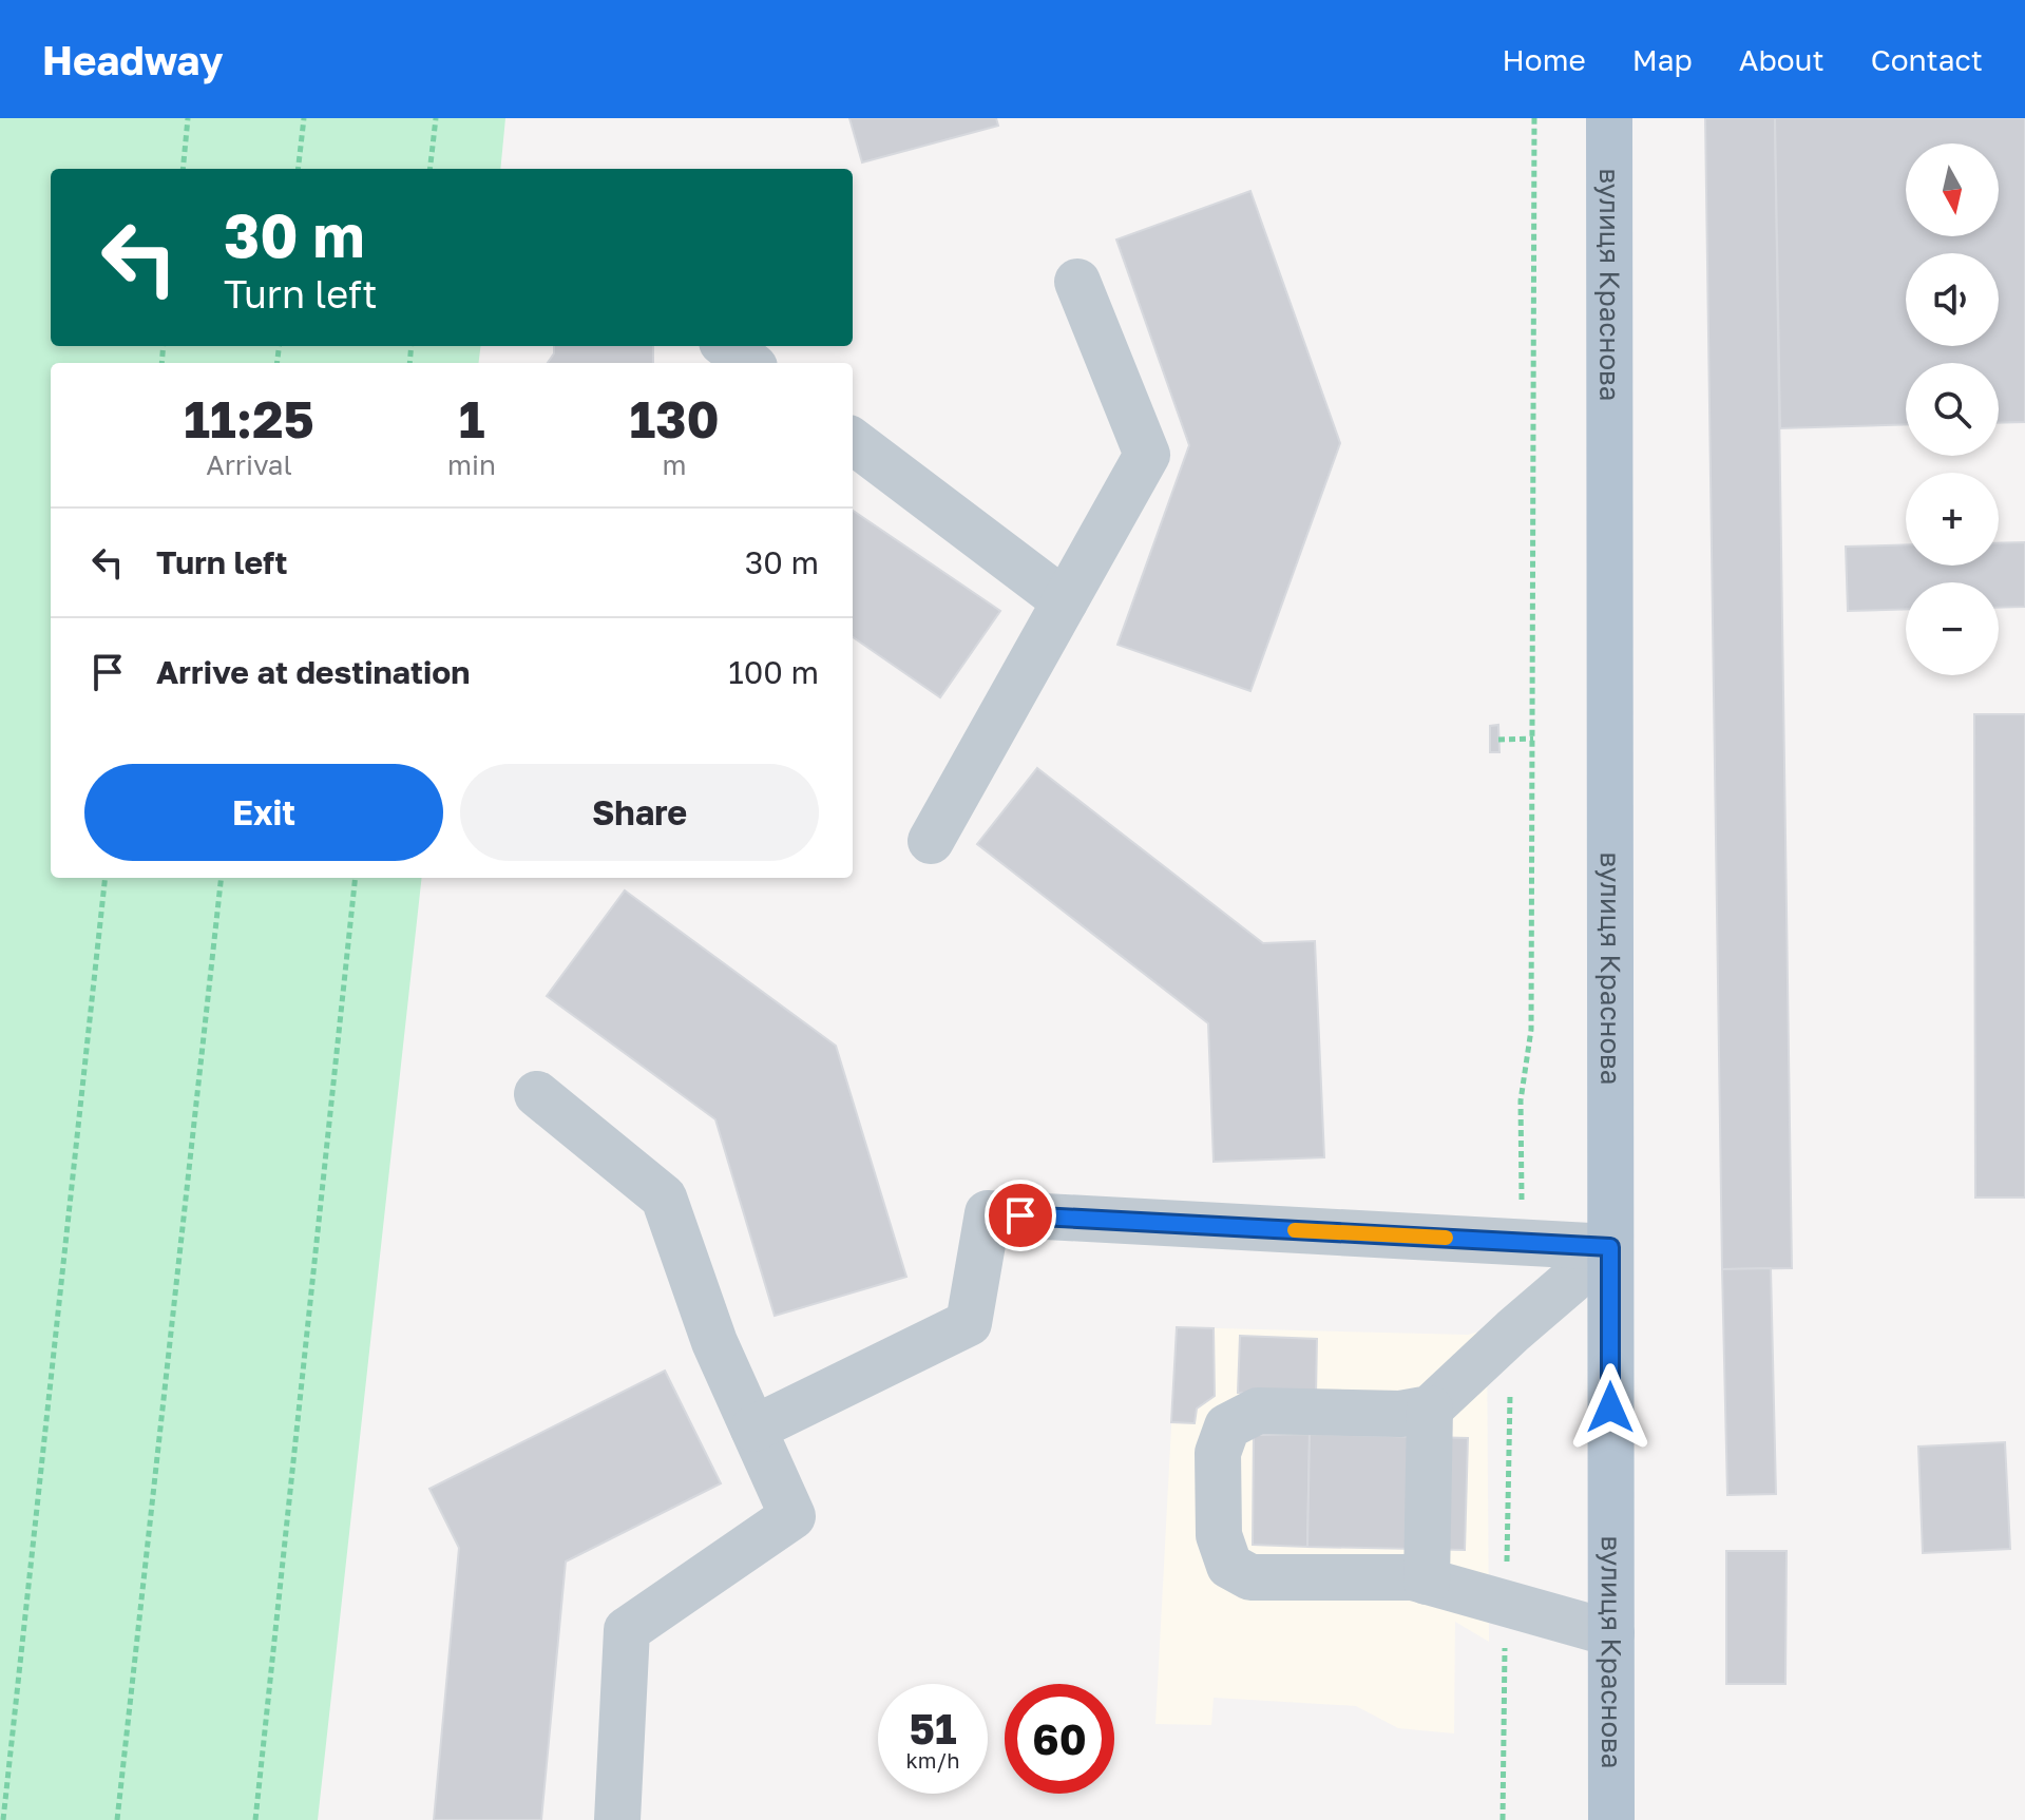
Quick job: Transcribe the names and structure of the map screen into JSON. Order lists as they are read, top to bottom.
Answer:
{
  "streets": {
    "main road": ["вулиця Краснова"]
  },
  "north": "bottom",
  "page": {
    "header": "Headway",
    "nav": [
      "Home",
      "Map",
      "About",
      "Contact"
    ],
    "map_buttons": ["+", "−"],
    "turn": ["30 m", "Turn left"],
    "eta": [
      "11:25",
      "Arrival",
      "1",
      "min",
      "130",
      "m"
    ],
    "list": [
      {
        "name": "Turn left",
        "value": "30 m"
      },
      {
        "name": "Arrive at destination",
        "value": "100 m"
      }
    ],
    "buttons": ["Exit", "Share"],
    "speed": "51 km/h",
    "limit": "60"
  }
}
